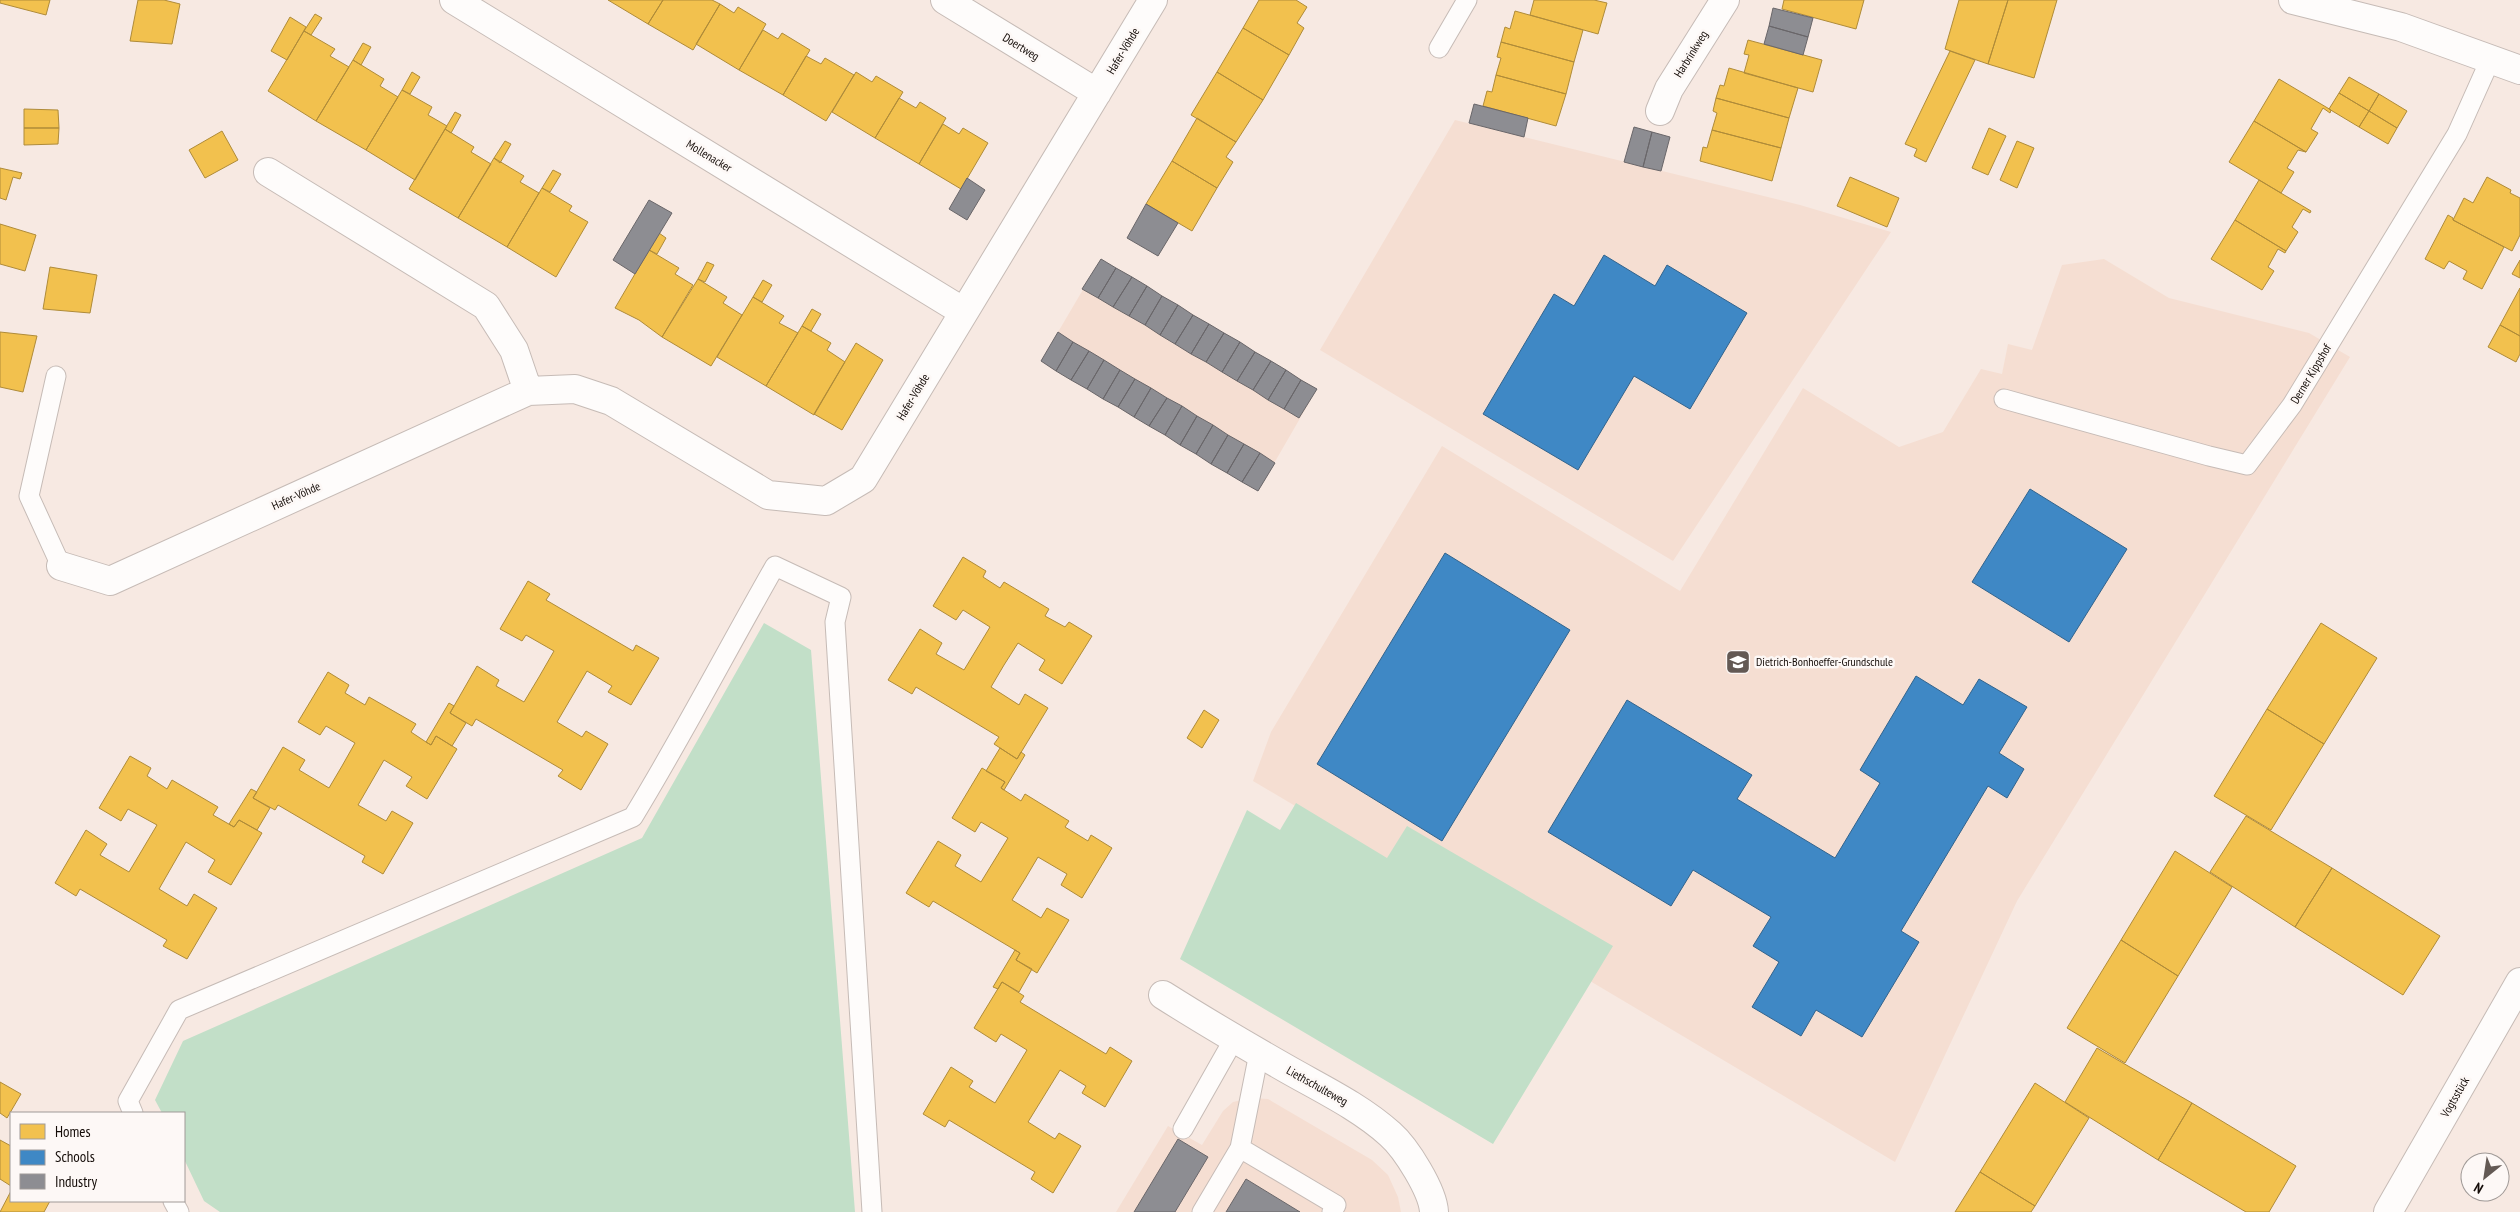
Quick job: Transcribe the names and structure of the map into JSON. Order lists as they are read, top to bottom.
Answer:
{
  "streets": {
    "street": [
      "Doertweg",
      "Hafer-Vöhde",
      "Harbrinkweg",
      "Mollenacker",
      "Liethschulteweg",
      "Vogtsstück"
    ],
    "lane": ["Derner Kippshof"]
  },
  "crossings": [
    ["Doertweg", "Hafer-Vöhde"],
    ["Hafer-Vöhde", "Mollenacker"]
  ],
  "places": {
    "school or university": ["Dietrich-Bonhoeffer-Grundschule"]
  },
  "legend": ["Homes", "Schools", "Industry"],
  "north": "bottom left"
}
